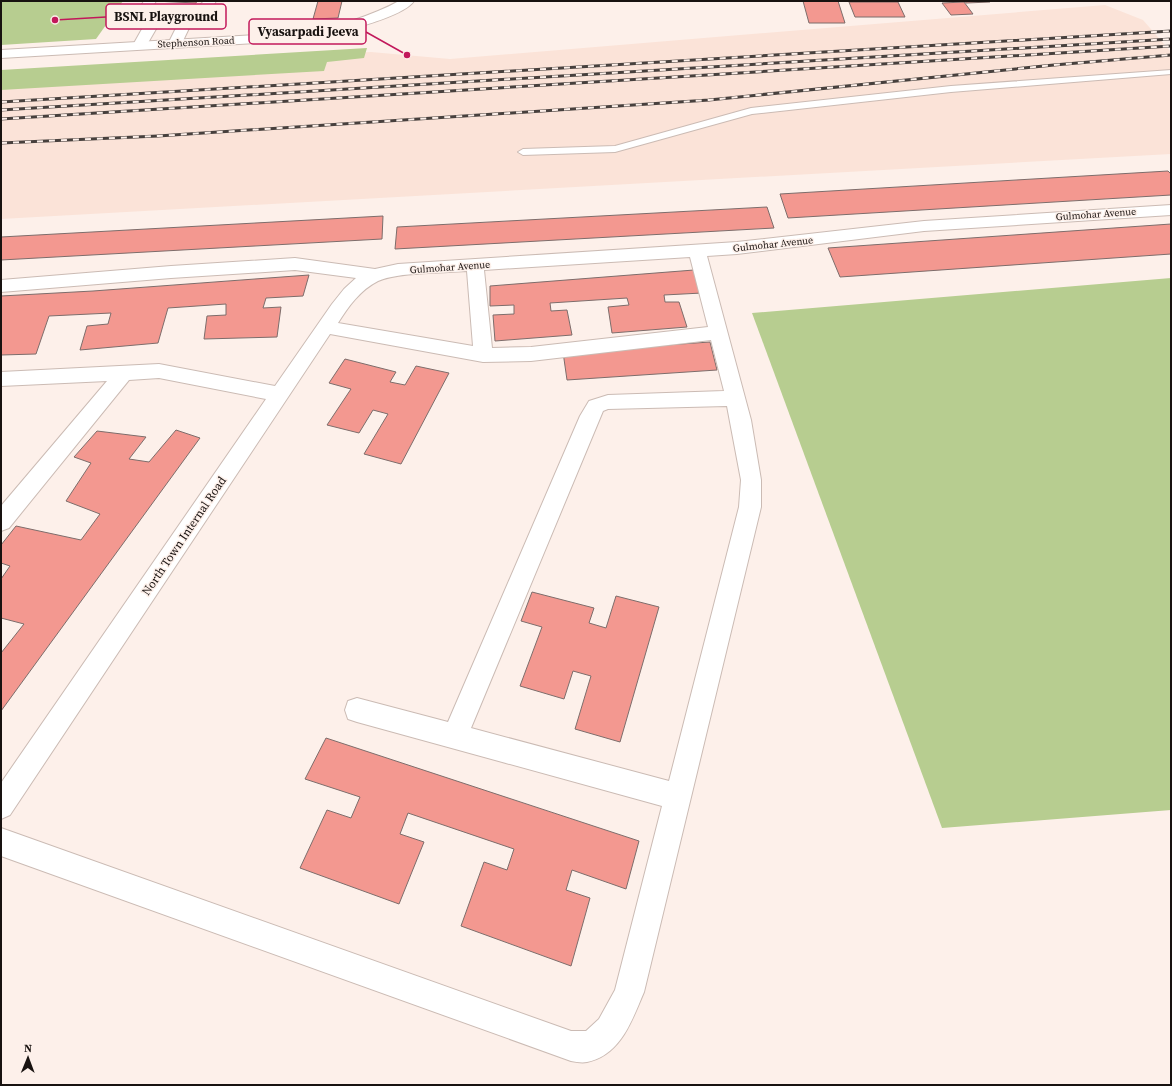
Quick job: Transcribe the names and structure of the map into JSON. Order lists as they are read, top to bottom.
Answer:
{
  "streets": {
    "street": ["Stephenson Road", "Gulmohar Avenue", "North Town Internal Road"]
  },
  "crossings": [
    ["Gulmohar Avenue", "North Town Internal Road"]
  ],
  "places": ["BSNL Playground", "Vyasarpadi Jeeva"],
  "north": "top"
}
